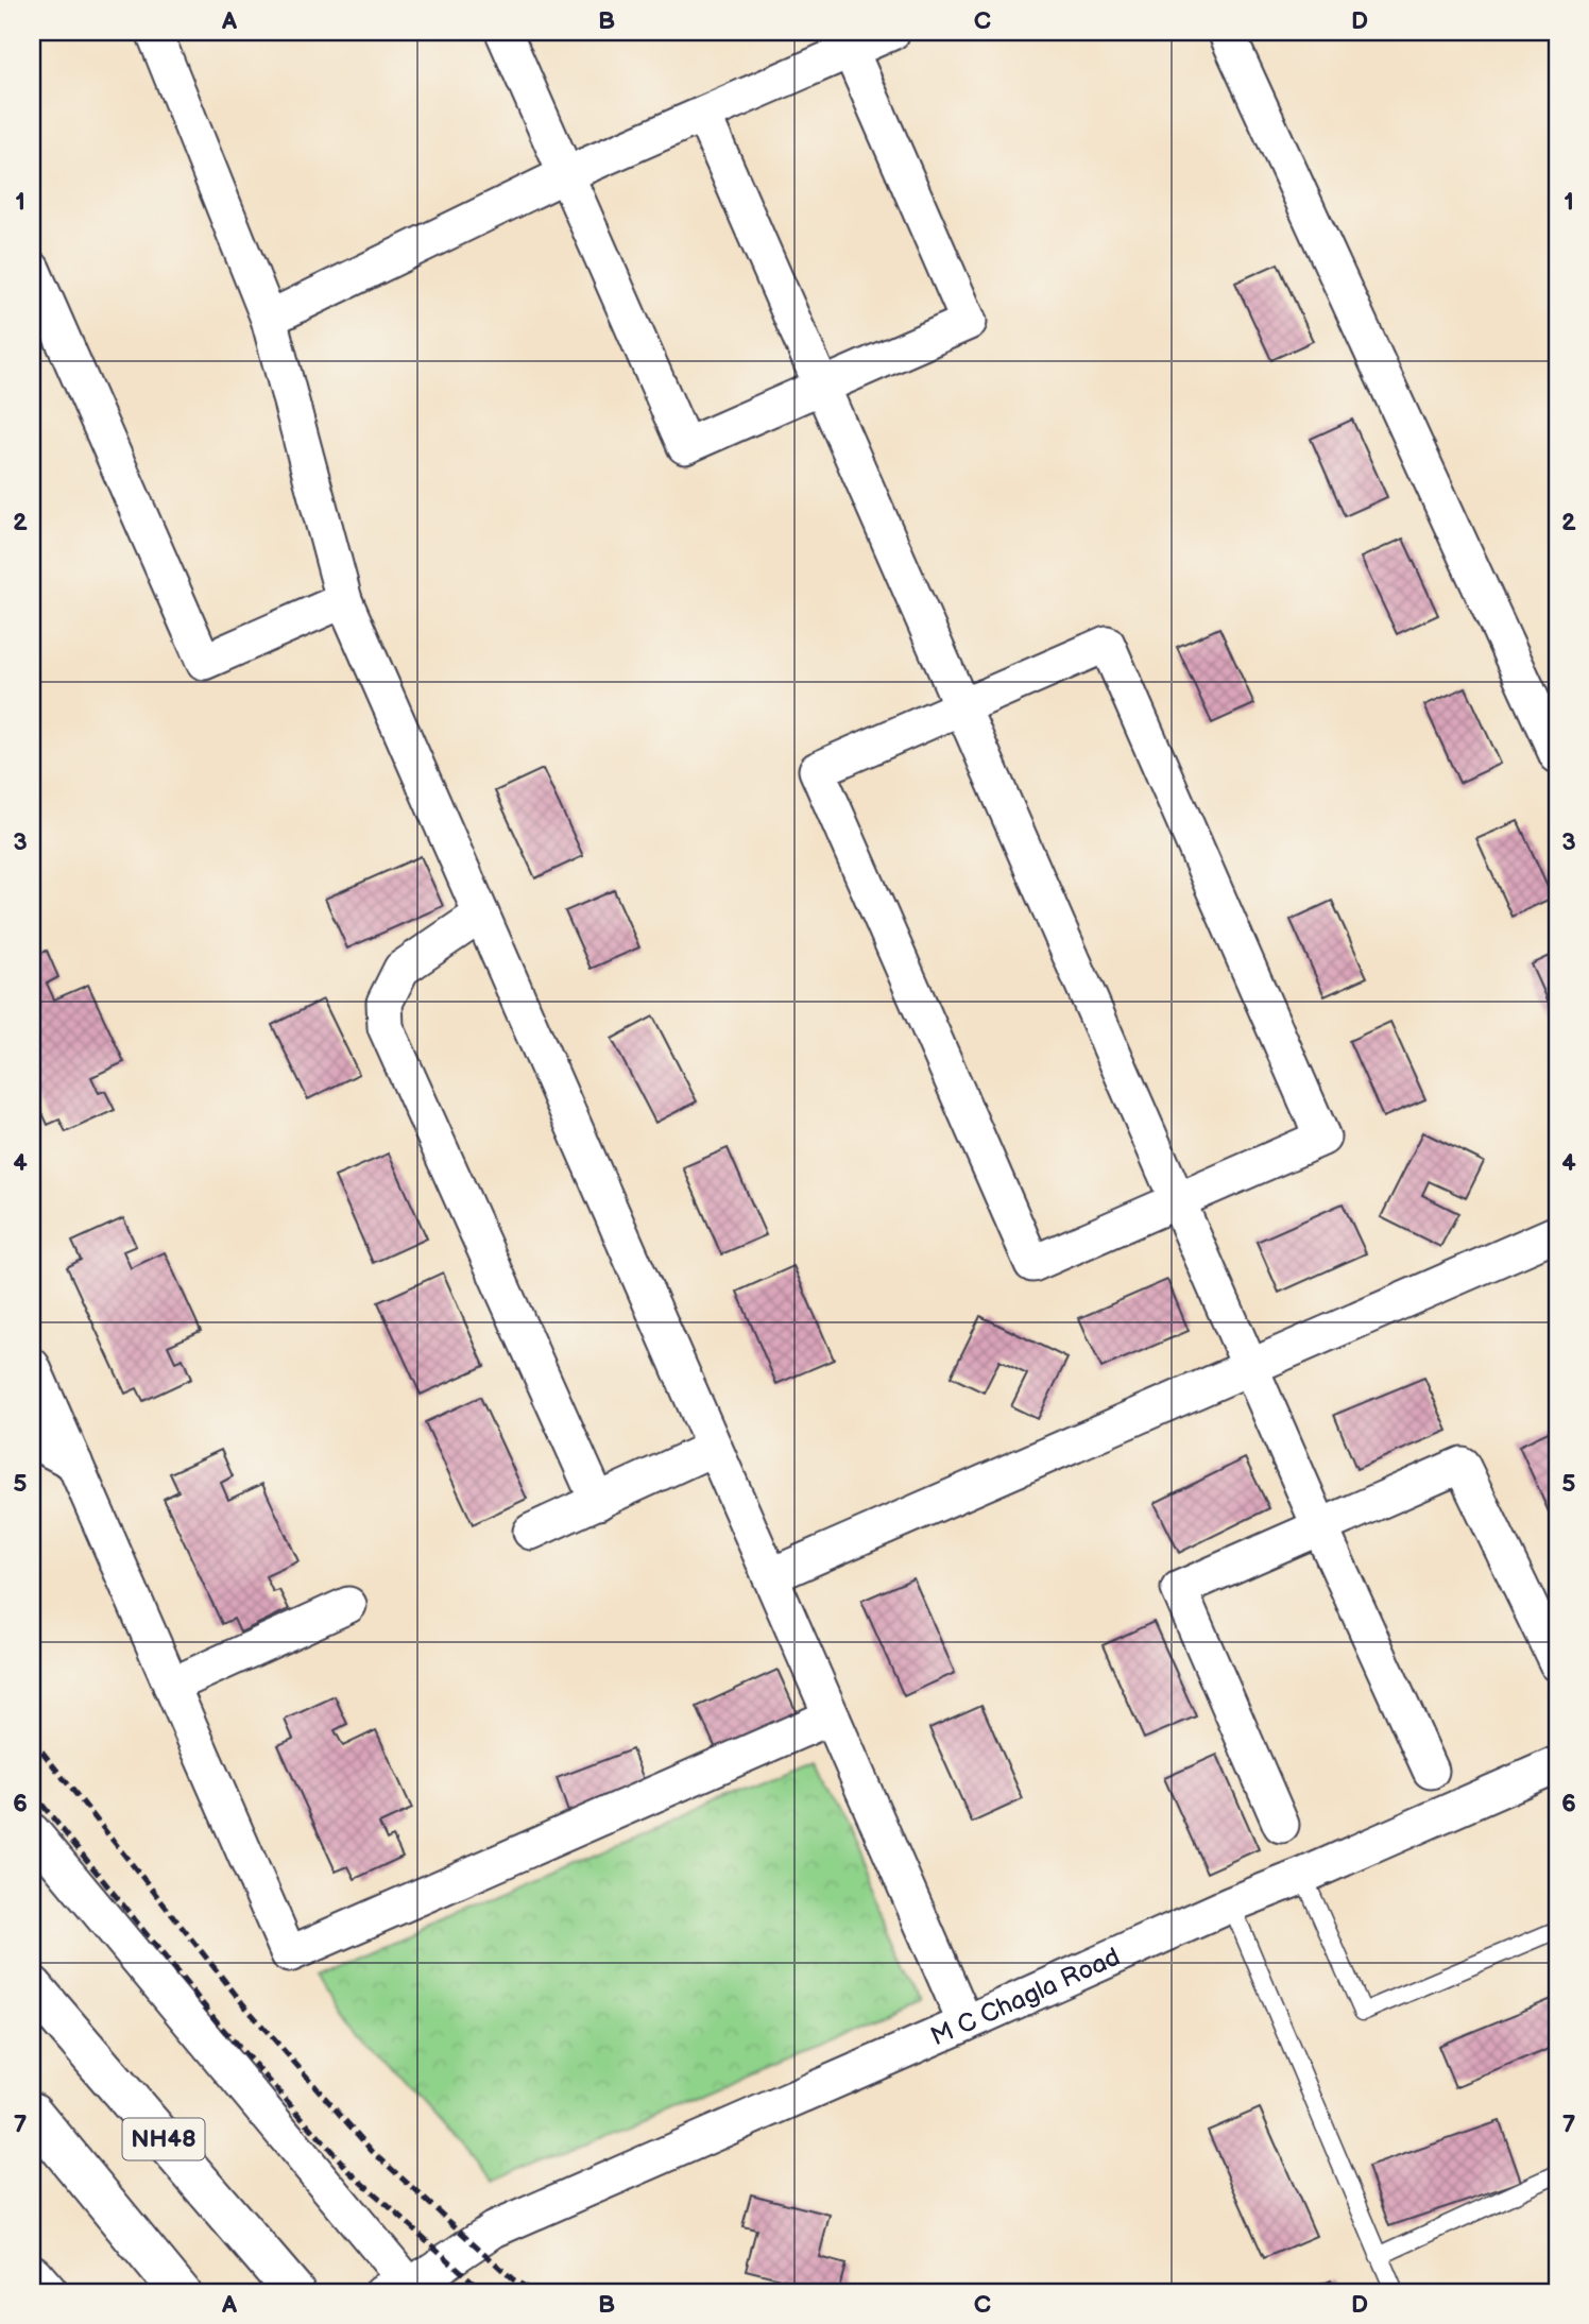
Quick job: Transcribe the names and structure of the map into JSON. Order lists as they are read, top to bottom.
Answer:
{
  "streets": {
    "main road": ["NH48"],
    "street": ["M C Chagla Road"]
  },
  "grid": {
    "columns": [
      "A",
      "B",
      "C",
      "D"
    ],
    "rows": [
      "1",
      "2",
      "3",
      "4",
      "5",
      "6",
      "7"
    ]
  }
}
